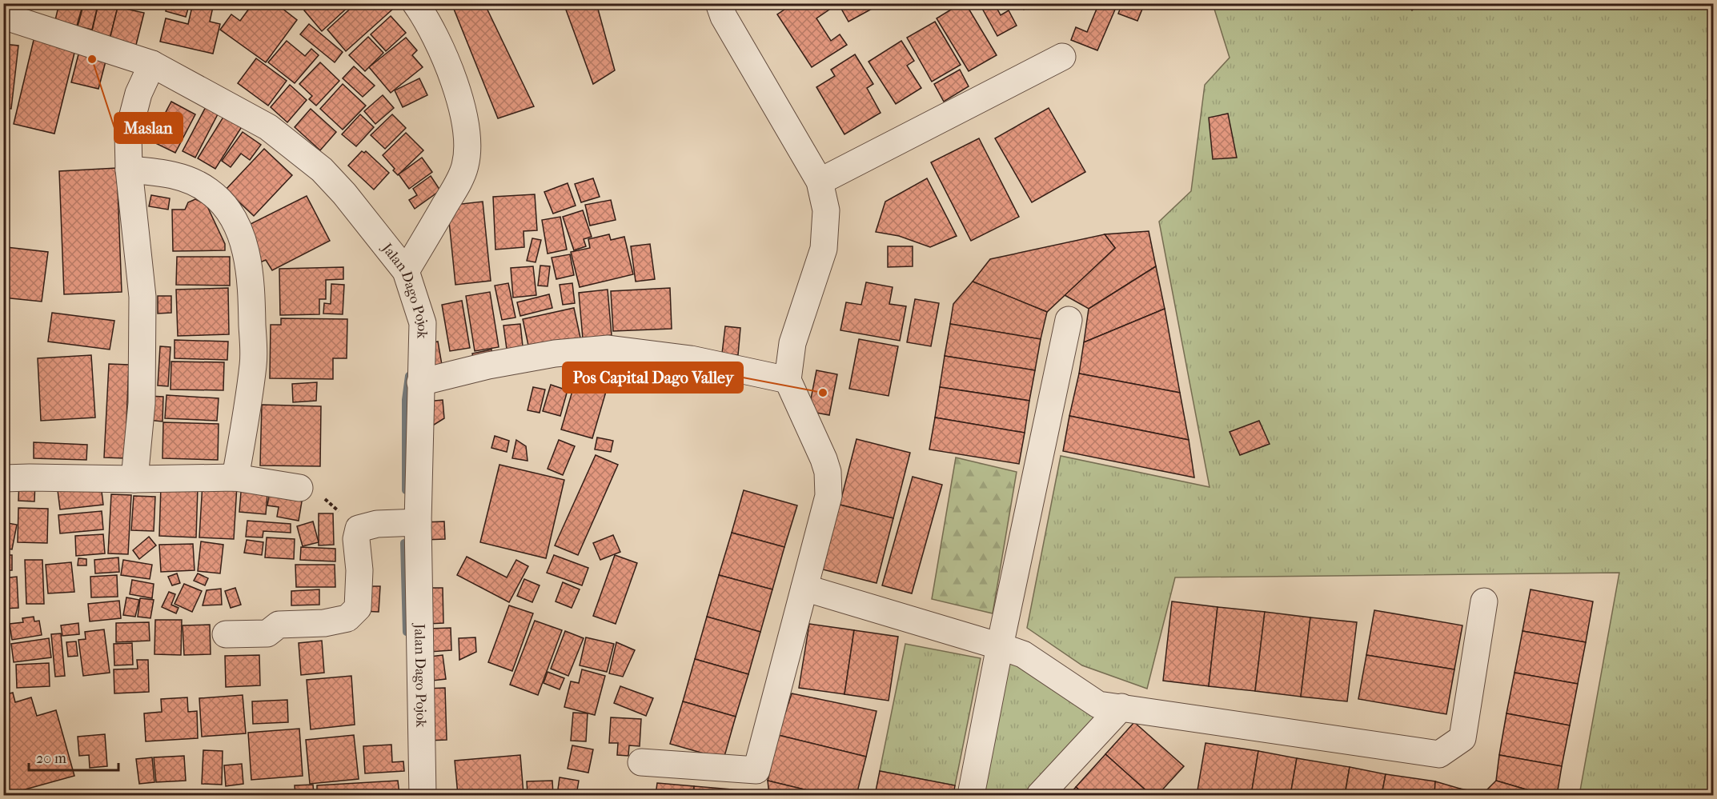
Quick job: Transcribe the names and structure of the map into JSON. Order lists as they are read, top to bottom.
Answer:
{
  "streets": {
    "street": ["Jalan Dago Pojok"]
  },
  "places": ["Maslan", "Pos Capital Dago Valley"],
  "scale_bar": "20 m"
}
